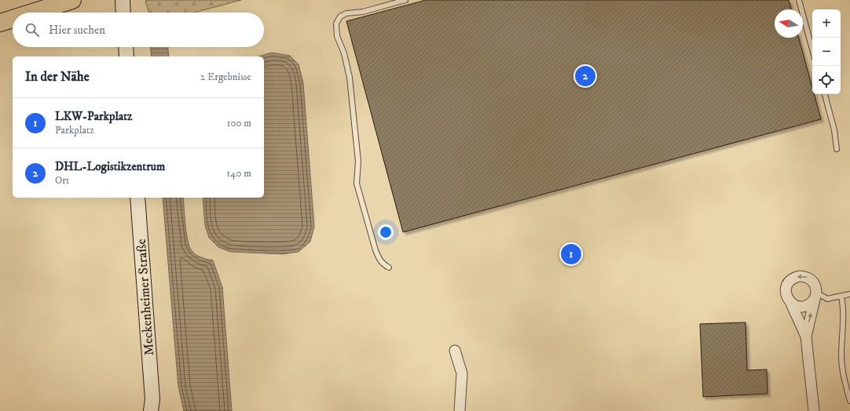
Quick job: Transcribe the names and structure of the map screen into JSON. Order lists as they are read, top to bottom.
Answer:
{
  "streets": {
    "main road": ["Meckenheimer Straße"]
  },
  "north": "left",
  "page": {
    "map_buttons": ["+", "−"],
    "search": "Hier suchen",
    "heading": ["In der Nähe", "2 Ergebnisse"],
    "pins": ["2", "1"],
    "list": [
      {
        "mark": "1",
        "name": "LKW-Parkplatz",
        "note": "Parkplatz",
        "value": "100 m"
      },
      {
        "mark": "2",
        "name": "DHL-Logistikzentrum",
        "note": "Ort",
        "value": "140 m"
      }
    ]
  }
}
